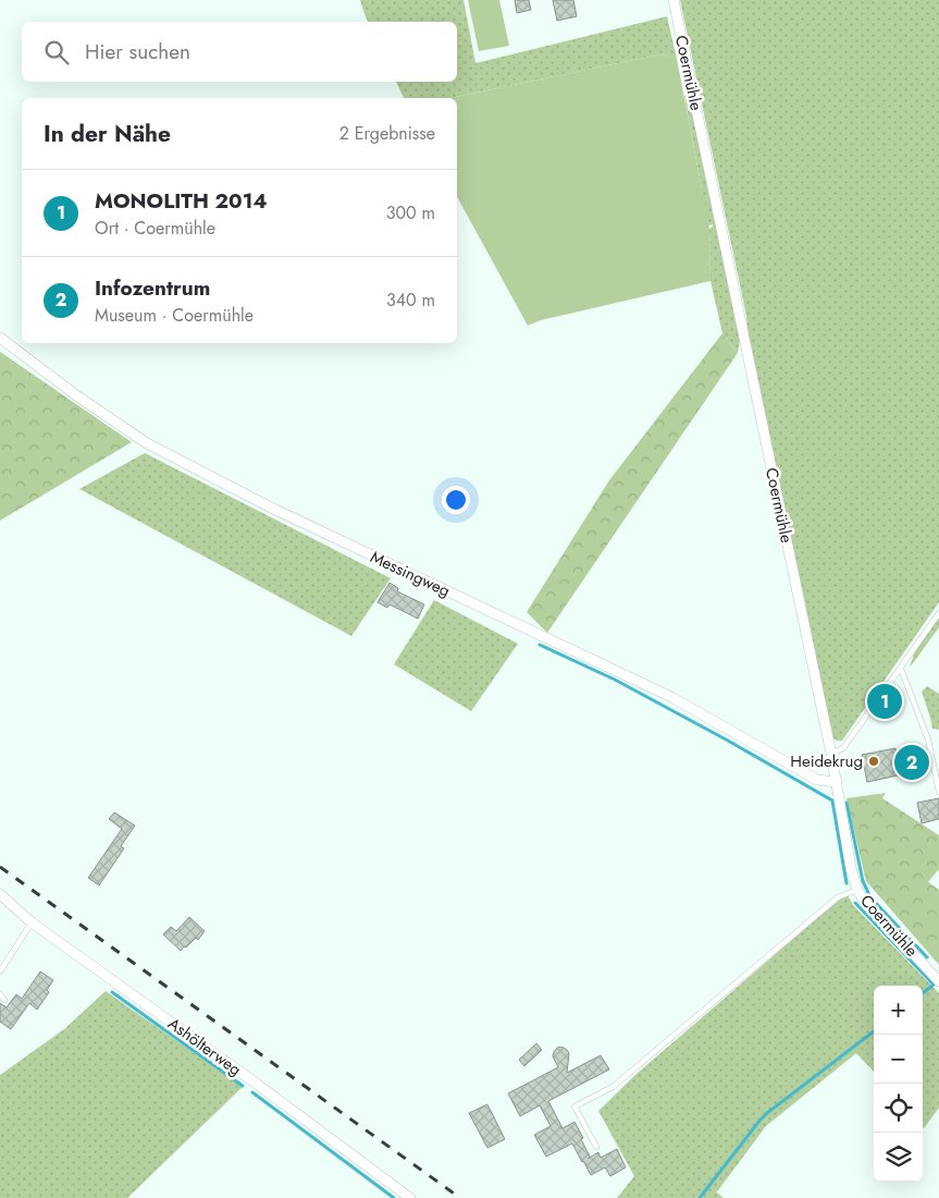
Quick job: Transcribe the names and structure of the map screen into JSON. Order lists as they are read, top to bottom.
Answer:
{
  "streets": {
    "street": ["Coermühle", "Messingweg", "Ashölterweg"]
  },
  "crossings": [
    ["Coermühle", "Messingweg"]
  ],
  "places": ["Heidekrug"],
  "page": {
    "search": "Hier suchen",
    "heading": ["In der Nähe", "2 Ergebnisse"],
    "list": [
      {
        "mark": "1",
        "name": "MONOLITH 2014",
        "note": "Ort · Coermühle",
        "value": "300 m"
      },
      {
        "mark": "2",
        "name": "Infozentrum",
        "note": "Museum · Coermühle",
        "value": "340 m"
      }
    ],
    "pins": ["1", "2"],
    "map_buttons": ["+", "−"]
  }
}
